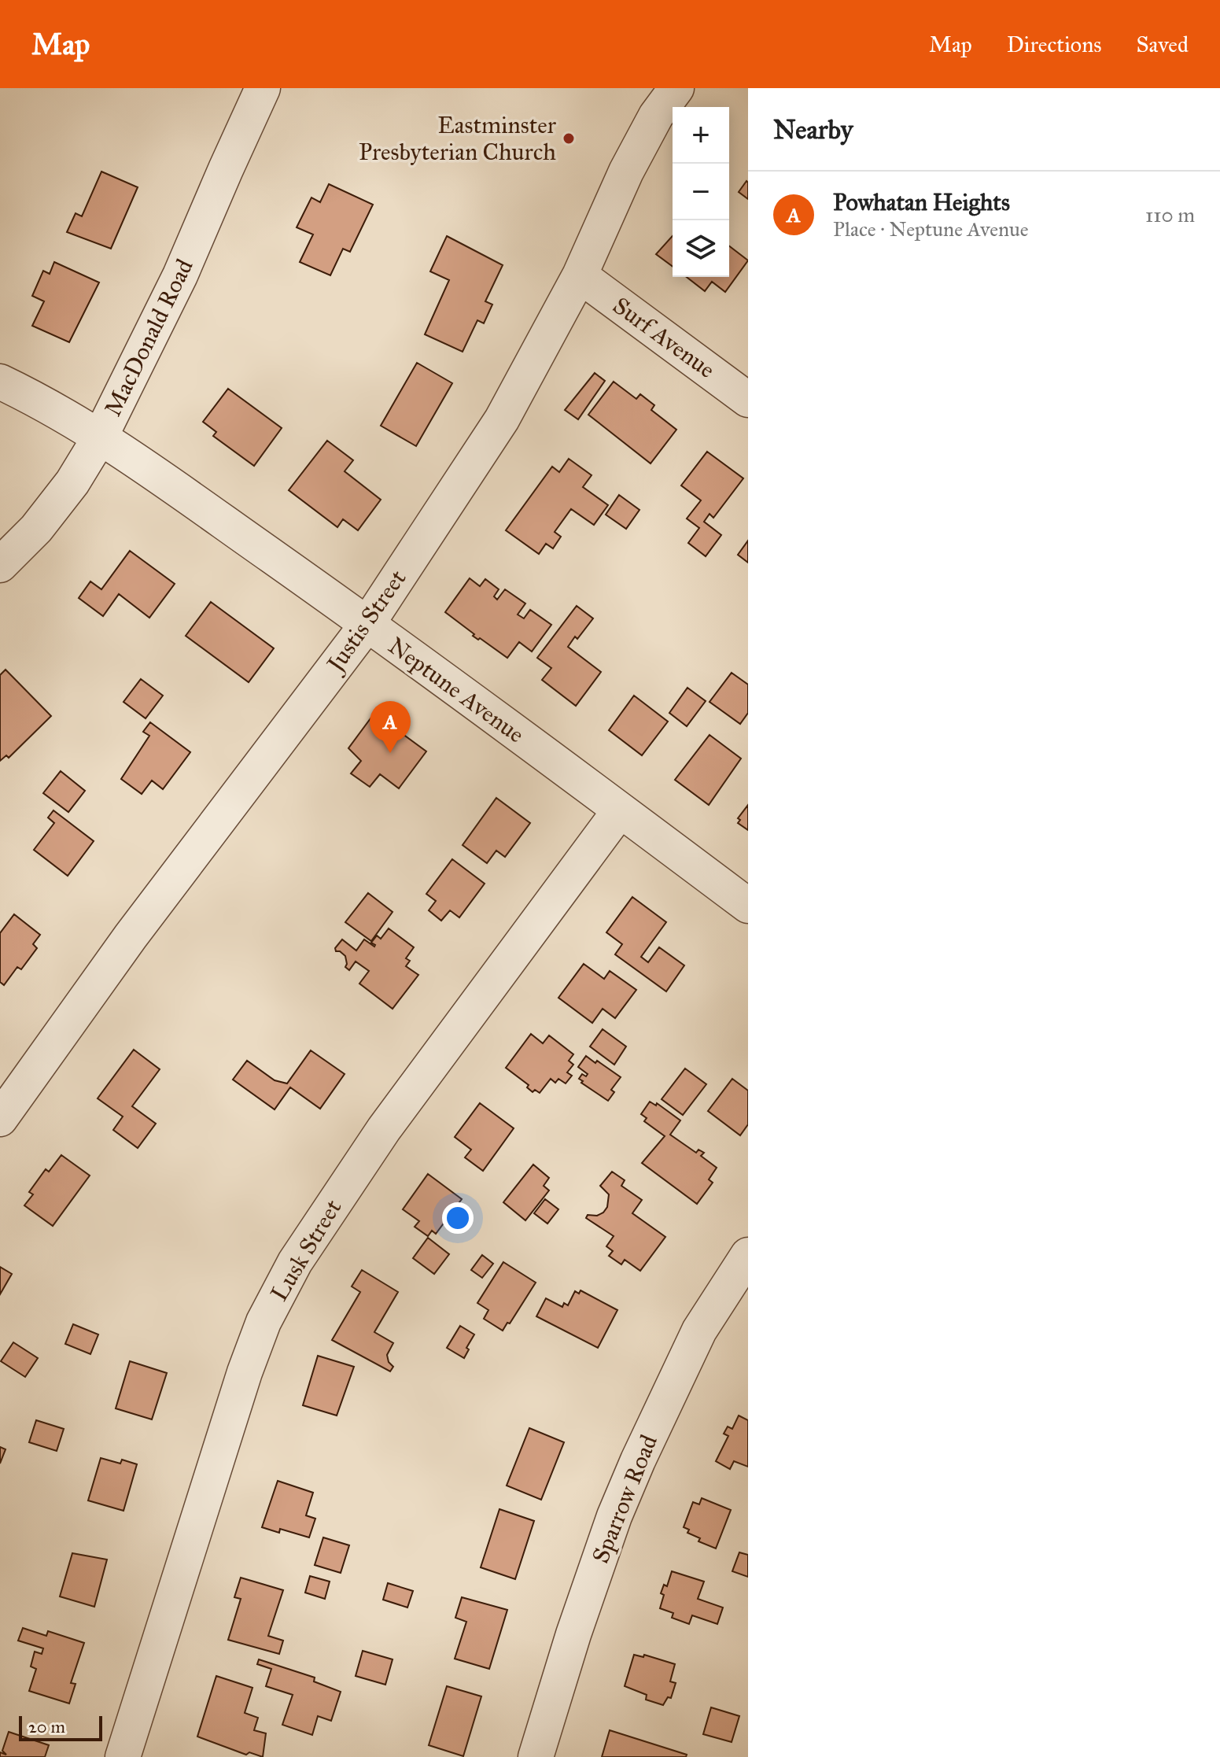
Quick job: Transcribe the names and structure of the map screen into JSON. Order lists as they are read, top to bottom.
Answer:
{
  "streets": {
    "street": [
      "MacDonald Road",
      "Surf Avenue",
      "Justis Street",
      "Neptune Avenue",
      "Lusk Street",
      "Sparrow Road"
    ]
  },
  "crossings": [
    ["MacDonald Road", "Neptune Avenue"],
    ["Surf Avenue", "Justis Street"],
    ["Justis Street", "Neptune Avenue"],
    ["Neptune Avenue", "Lusk Street"]
  ],
  "places": ["Eastminster Presbyterian Church"],
  "scale_bar": "20 m",
  "page": {
    "header": "Map",
    "nav": ["Map", "Directions", "Saved"],
    "heading": "Nearby",
    "map_buttons": ["+", "−"],
    "list": [
      {
        "mark": "A",
        "name": "Powhatan Heights",
        "note": "Place · Neptune Avenue",
        "value": "110 m"
      }
    ],
    "pins": "A",
    "scale": "20 m"
  }
}
